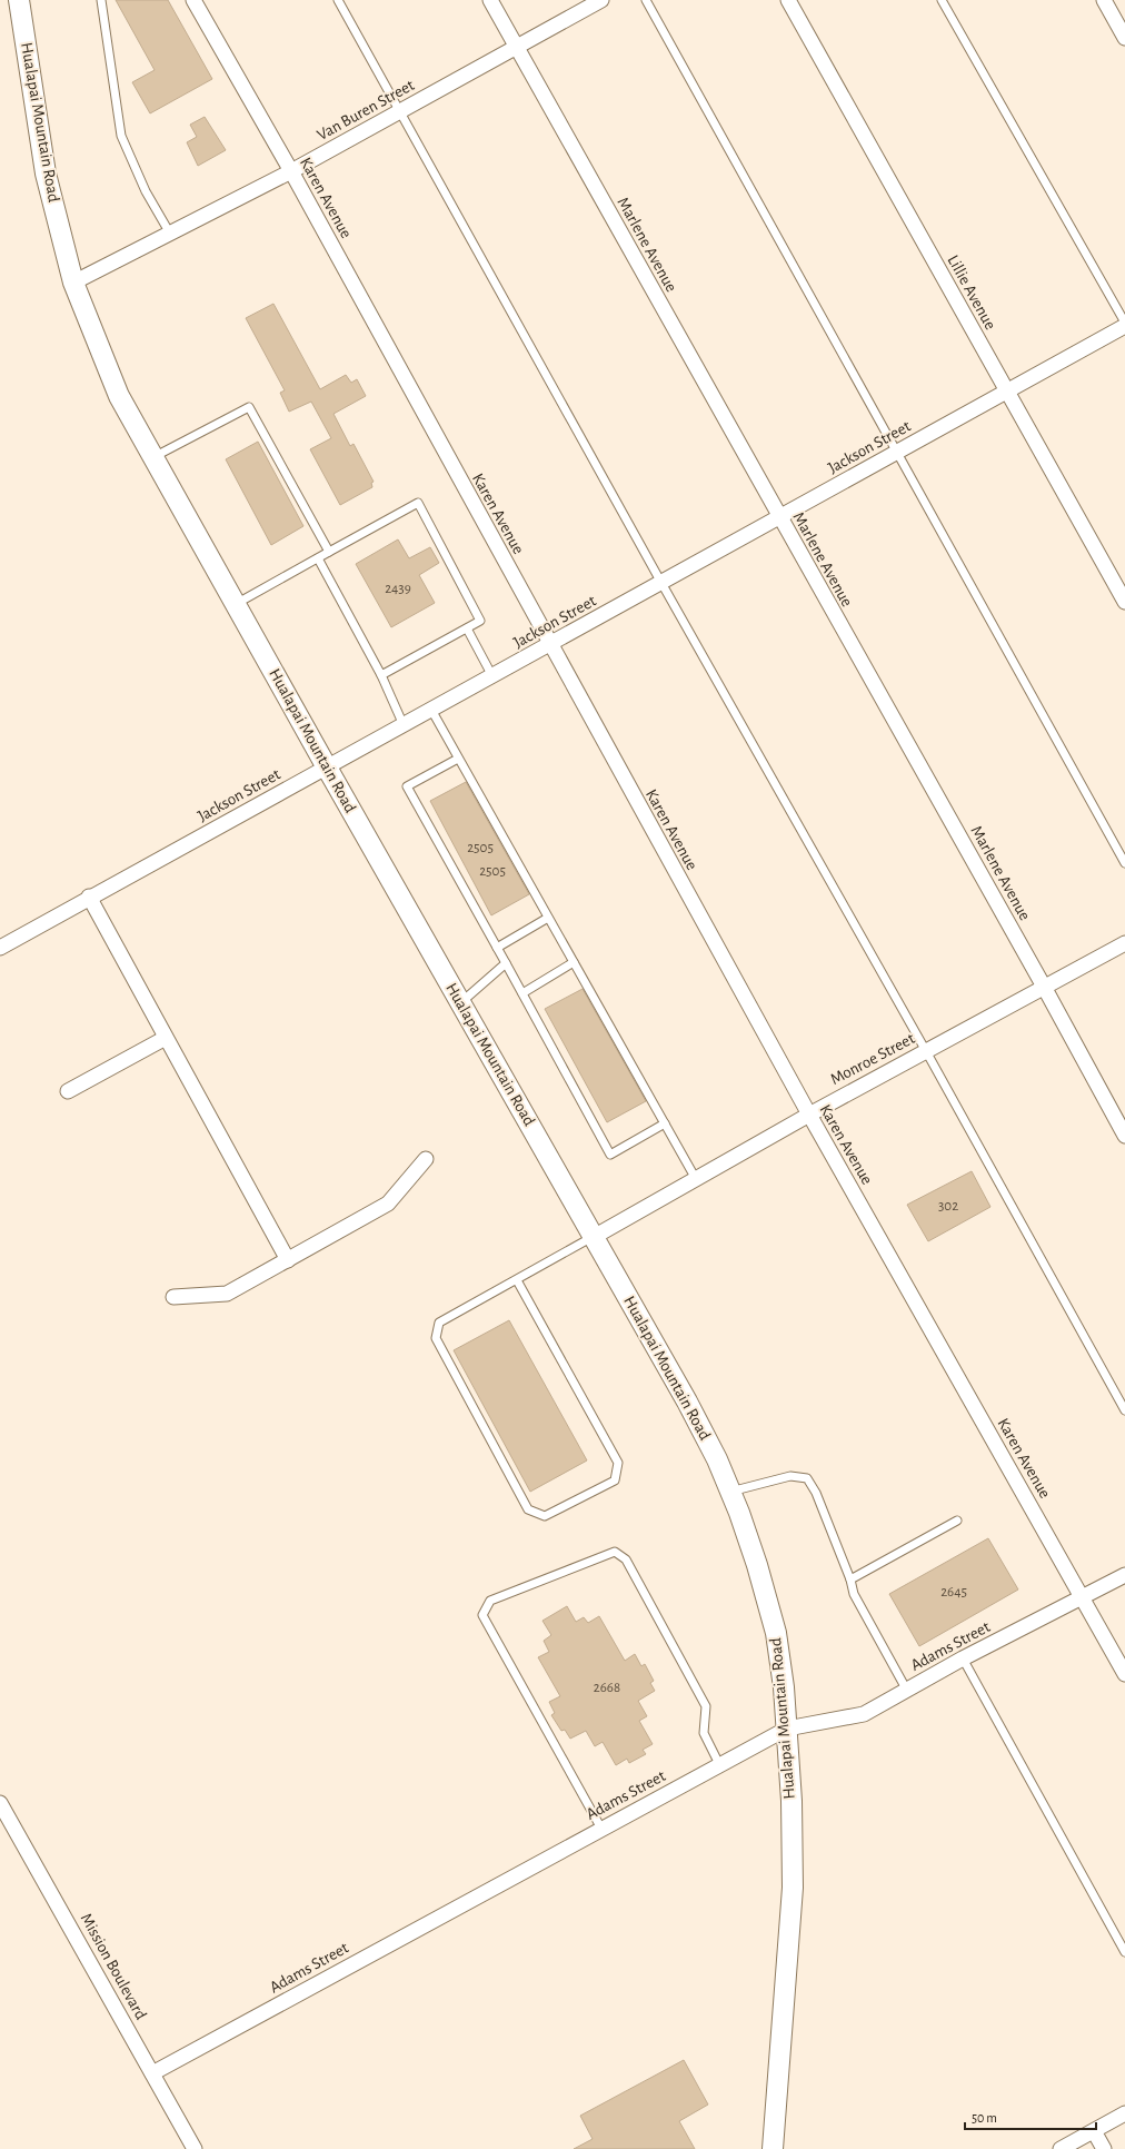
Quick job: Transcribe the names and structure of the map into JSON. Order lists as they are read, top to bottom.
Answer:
{
  "streets": {
    "main road": ["Hualapai Mountain Road"],
    "street": [
      "Van Buren Street",
      "Karen Avenue",
      "Marlene Avenue",
      "Lillie Avenue",
      "Jackson Street",
      "Monroe Street",
      "Adams Street",
      "Mission Boulevard"
    ]
  },
  "crossings": [
    ["Van Buren Street", "Hualapai Mountain Road"],
    ["Van Buren Street", "Karen Avenue"],
    ["Van Buren Street", "Marlene Avenue"],
    ["Hualapai Mountain Road", "Jackson Street"],
    ["Hualapai Mountain Road", "Monroe Street"],
    ["Hualapai Mountain Road", "Adams Street"],
    ["Karen Avenue", "Jackson Street"],
    ["Karen Avenue", "Monroe Street"],
    ["Karen Avenue", "Adams Street"],
    ["Marlene Avenue", "Jackson Street"],
    ["Marlene Avenue", "Monroe Street"],
    ["Lillie Avenue", "Jackson Street"],
    ["Adams Street", "Mission Boulevard"]
  ],
  "house_numbers": [
    "2439",
    "2505",
    "2505",
    "302",
    "2645",
    "2668"
  ],
  "scale_bar": "50 m"
}
